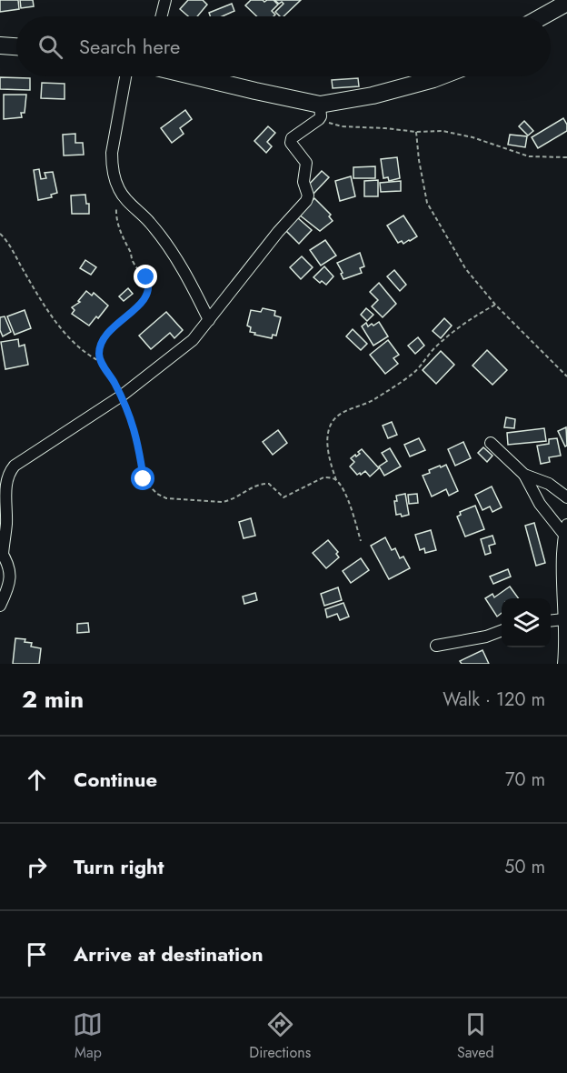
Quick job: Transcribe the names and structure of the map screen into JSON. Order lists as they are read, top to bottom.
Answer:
{
  "page": {
    "search": "Search here",
    "heading": ["2 min", "Walk · 120 m"],
    "list": [
      ["Continue", "70 m"],
      ["Turn right", "50 m"],
      "Arrive at destination"
    ],
    "nav": ["Map", "Directions", "Saved"]
  }
}
